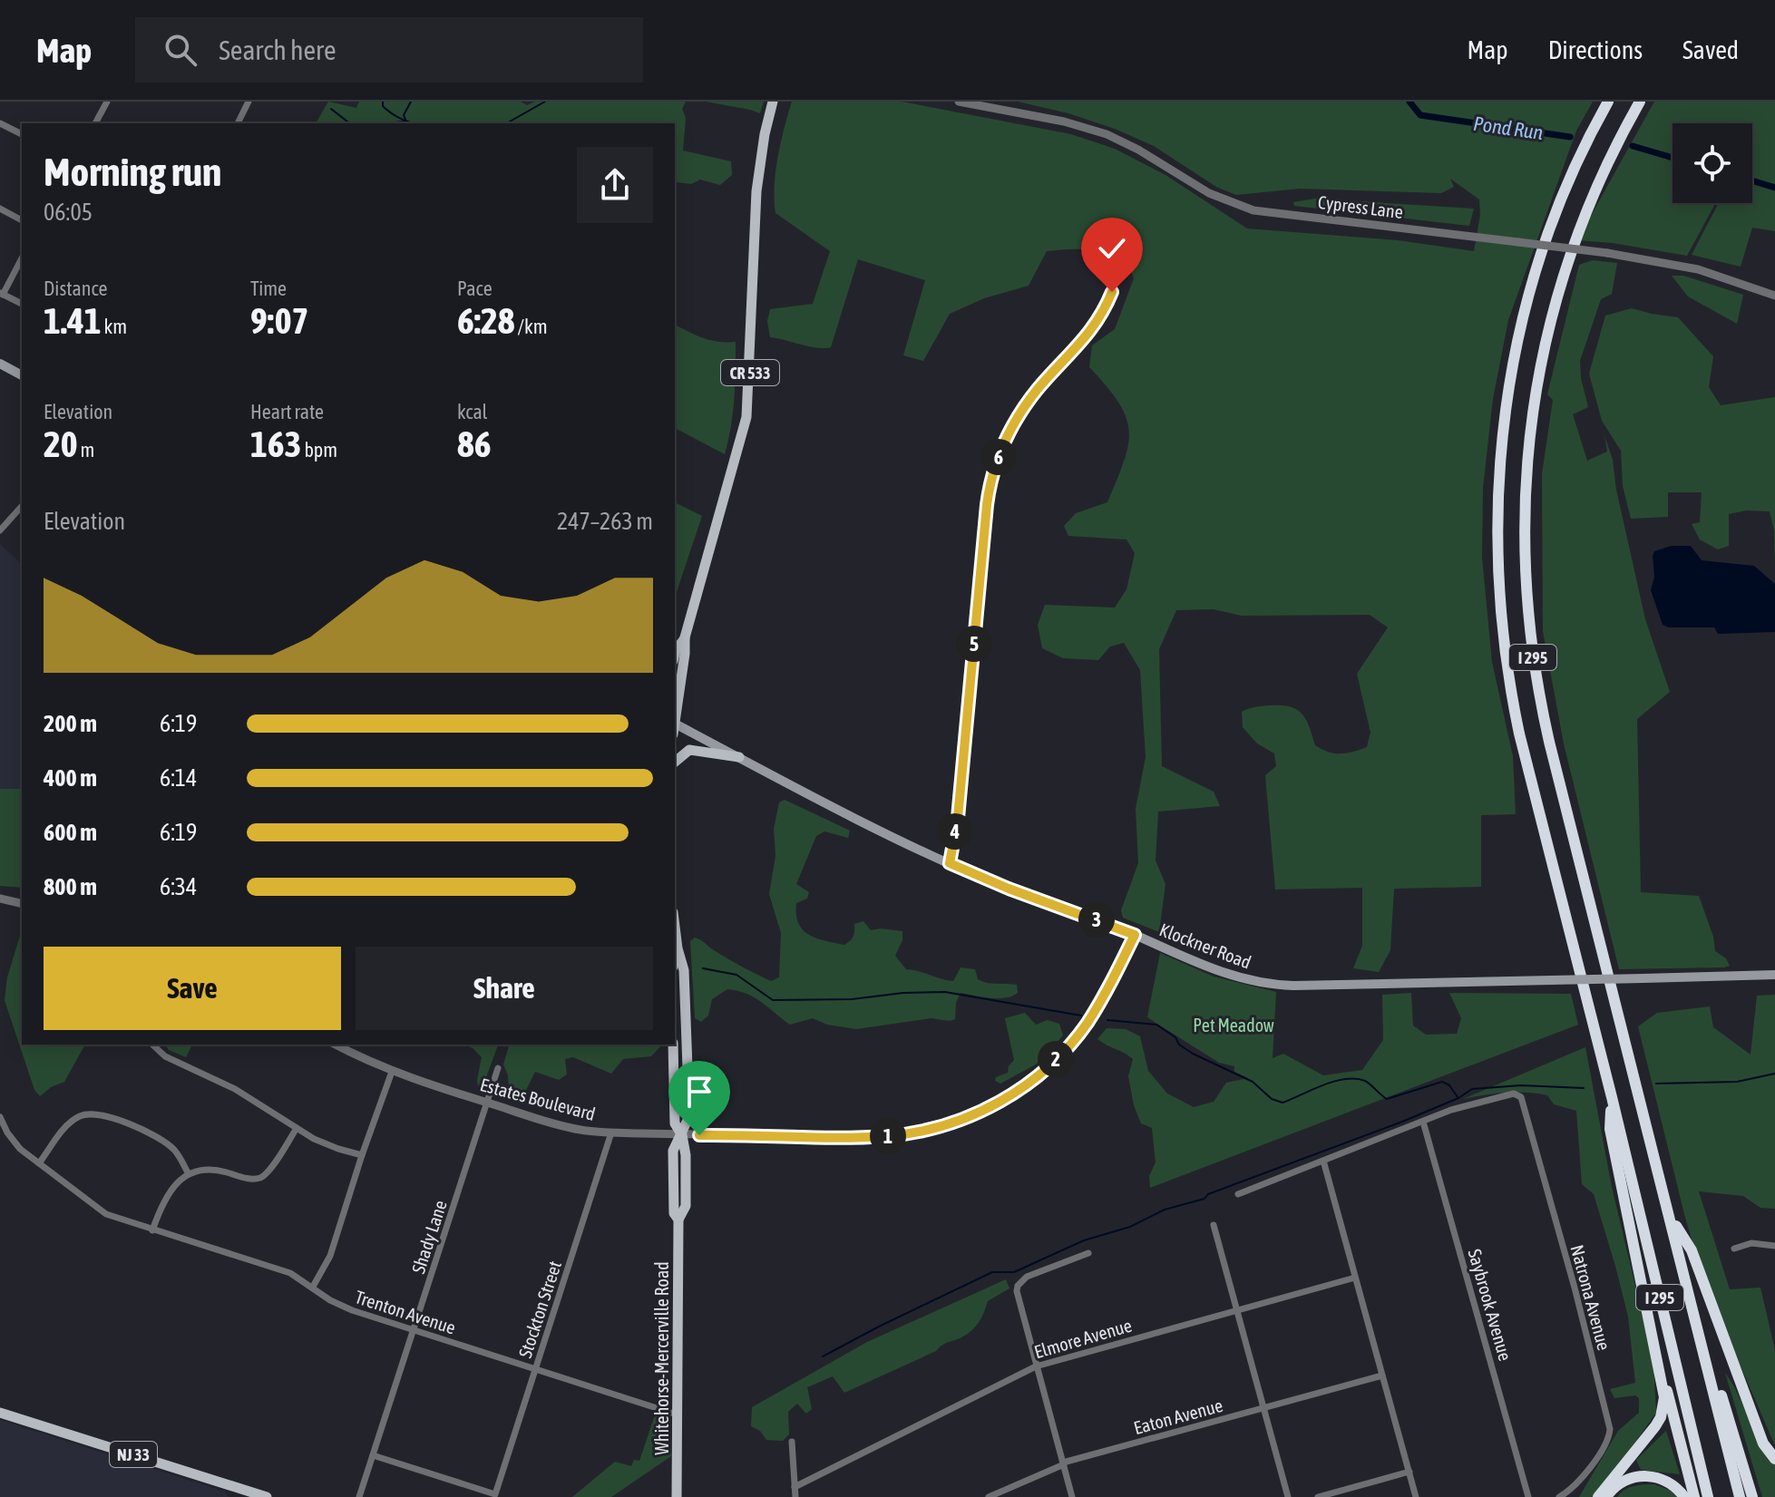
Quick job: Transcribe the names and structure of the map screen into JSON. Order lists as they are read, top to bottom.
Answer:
{
  "streets": {
    "highway": ["I 295"],
    "main road": [
      "CR 533",
      "Klockner Road",
      "Whitehorse-Mercerville Road",
      "NJ 33"
    ],
    "street": [
      "Cypress Lane",
      "Estates Boulevard",
      "Shady Lane",
      "Natrona Avenue",
      "Saybrook Avenue",
      "Stockton Street",
      "Trenton Avenue",
      "Elmore Avenue",
      "Eaton Avenue"
    ]
  },
  "crossings": [
    ["Klockner Road", "Estates Boulevard"],
    ["Estates Boulevard", "Shady Lane"],
    ["Estates Boulevard", "Stockton Street"],
    ["Estates Boulevard", "Whitehorse-Mercerville Road"],
    ["Shady Lane", "Stockton Street"],
    ["Shady Lane", "Trenton Avenue"],
    ["Natrona Avenue", "Saybrook Avenue"],
    ["Stockton Street", "Trenton Avenue"],
    ["Trenton Avenue", "Whitehorse-Mercerville Road"]
  ],
  "water": ["Pond Run"],
  "parks": ["Pet Meadow"],
  "page": {
    "header": "Map",
    "search": "Search here",
    "nav": ["Map", "Directions", "Saved"],
    "heading": ["Morning run", "06:05"],
    "stats": [
      ["Distance", "1.41 km"],
      ["Time", "9:07"],
      ["Pace", "6:28 /km"],
      ["Elevation", "20 m"],
      ["Heart rate", "163 bpm"],
      ["kcal", "86"]
    ],
    "pins": [
      "6",
      "5",
      "4",
      "3",
      "2",
      "1"
    ],
    "chart": ["Elevation", "247–263 m"],
    "list": [
      {
        "name": "200 m",
        "note": "6:19"
      },
      {
        "name": "400 m",
        "note": "6:14"
      },
      {
        "name": "600 m",
        "note": "6:19"
      },
      {
        "name": "800 m",
        "note": "6:34"
      }
    ],
    "buttons": ["Save", "Share"]
  }
}
